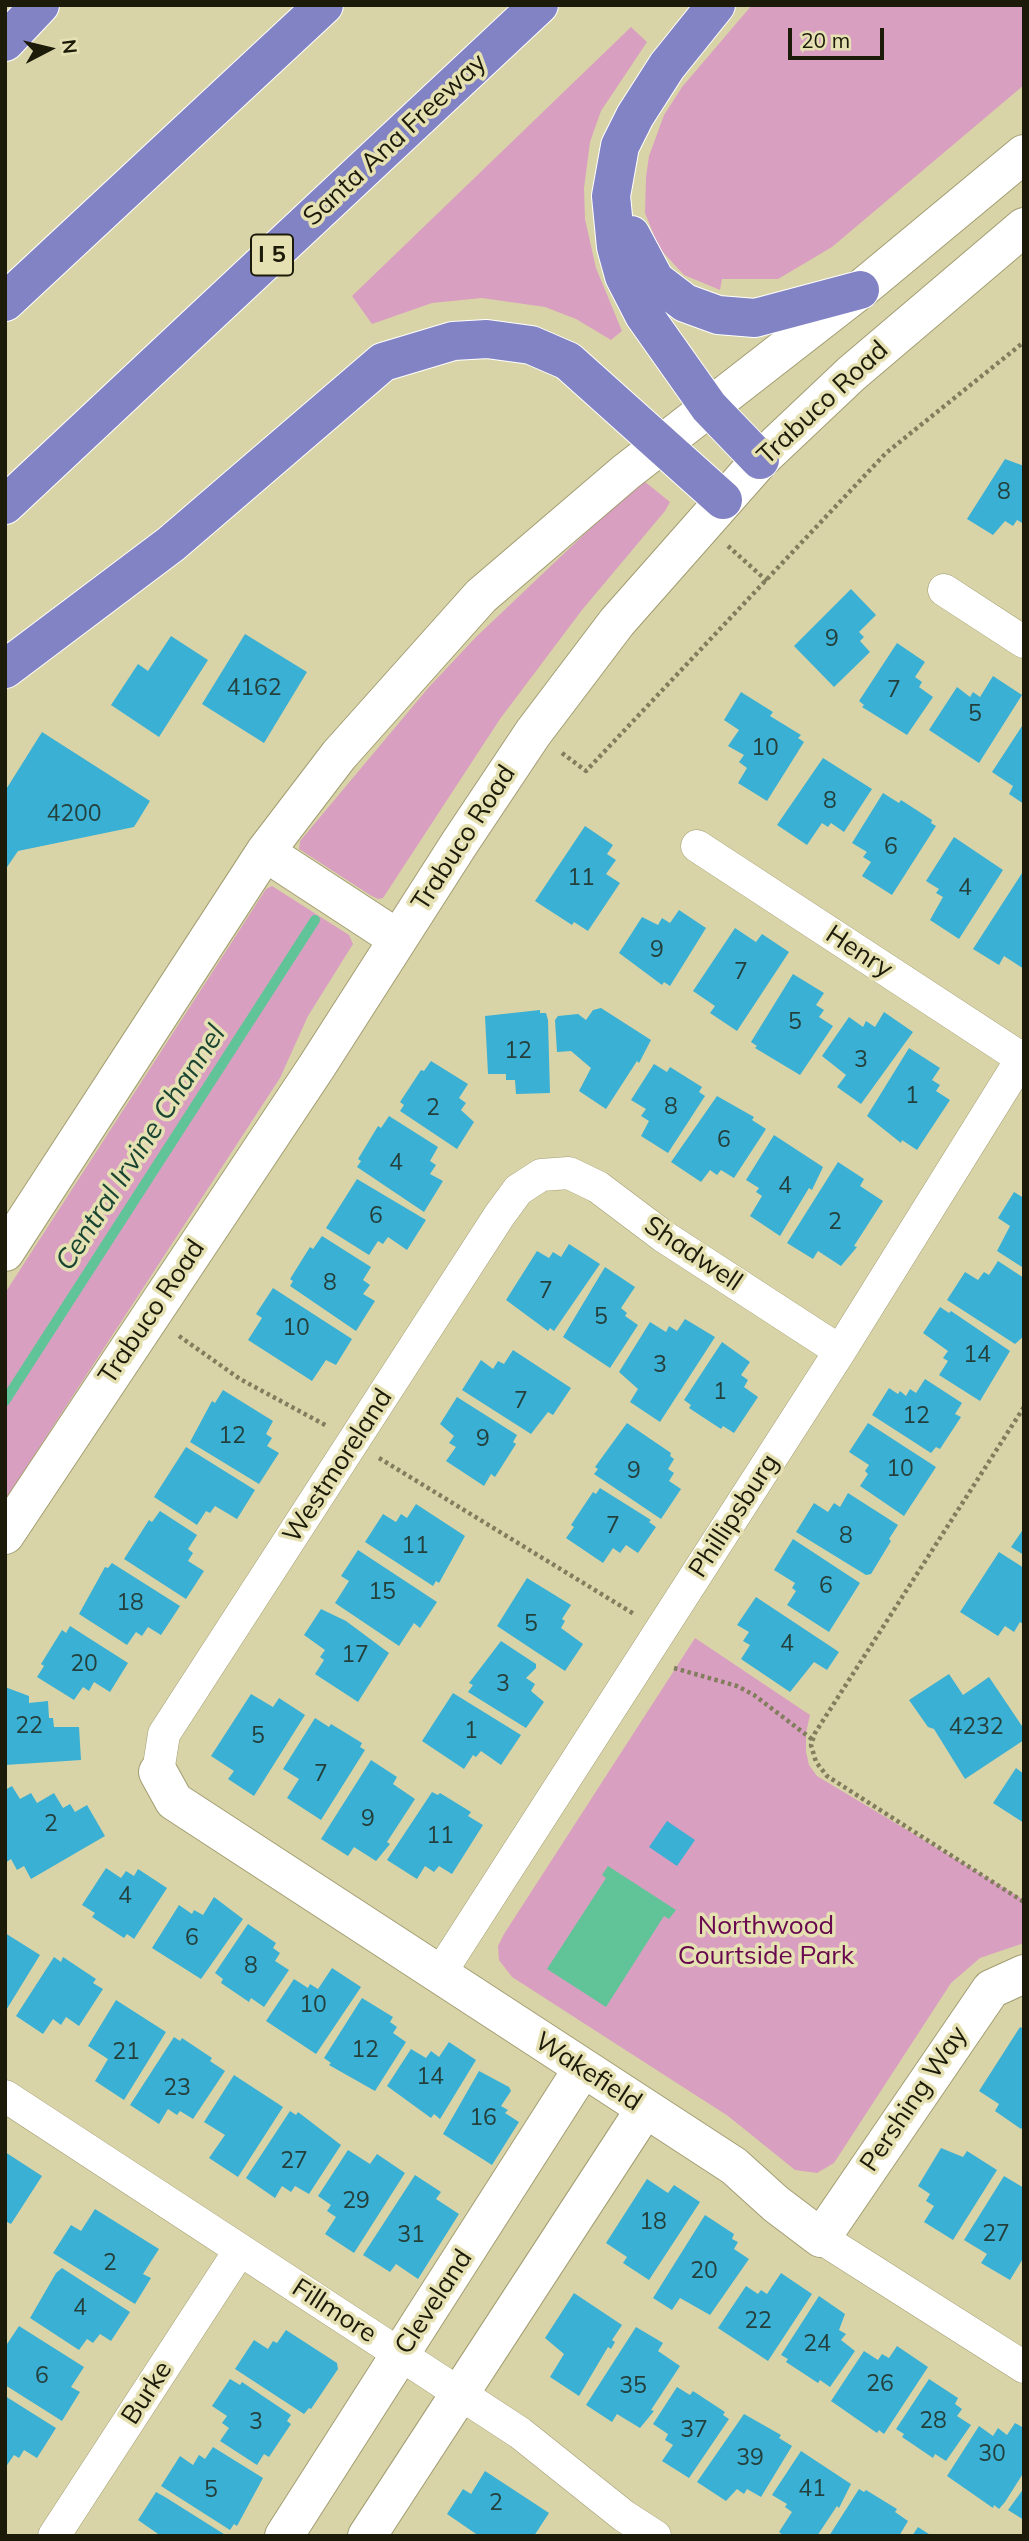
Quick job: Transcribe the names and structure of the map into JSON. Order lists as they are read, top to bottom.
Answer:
{
  "streets": {
    "highway": ["Santa Ana Freeway", "I 5"],
    "main road": [
      "Trabuco Road",
      "Wakefield",
      "Pershing Way",
      "Cleveland"
    ],
    "street": [
      "Henry",
      "Shadwell",
      "Westmoreland",
      "Phillipsburg",
      "Fillmore",
      "Burke"
    ]
  },
  "crossings": [
    ["Henry", "Phillipsburg"],
    ["Shadwell", "Westmoreland"],
    ["Shadwell", "Phillipsburg"],
    ["Westmoreland", "Wakefield"],
    ["Phillipsburg", "Wakefield"],
    ["Wakefield", "Pershing Way"],
    ["Wakefield", "Cleveland"],
    ["Cleveland", "Fillmore"],
    ["Fillmore", "Burke"]
  ],
  "water": ["Central Irvine Channel"],
  "parks": ["Northwood Courtside Park"],
  "house_numbers": [
    "8",
    "9",
    "4162",
    "7",
    "5",
    "10",
    "8",
    "4200",
    "6",
    "11",
    "4",
    "9",
    "7",
    "5",
    "12",
    "3",
    "1",
    "8",
    "2",
    "6",
    "4",
    "4",
    "6",
    "2",
    "8",
    "7",
    "5",
    "10",
    "14",
    "3",
    "1",
    "7",
    "12",
    "12",
    "9",
    "10",
    "9",
    "7",
    "8",
    "11",
    "6",
    "15",
    "18",
    "5",
    "4",
    "17",
    "20",
    "3",
    "22",
    "4232",
    "1",
    "5",
    "7",
    "9",
    "2",
    "11",
    "4",
    "6",
    "8",
    "10",
    "12",
    "21",
    "14",
    "23",
    "16",
    "27",
    "29",
    "18",
    "27",
    "31",
    "2",
    "20",
    "4",
    "22",
    "24",
    "6",
    "26",
    "35",
    "28",
    "3",
    "37",
    "30",
    "39",
    "41",
    "5",
    "2"
  ],
  "scale_bar": "20 m",
  "north": "right"
}
